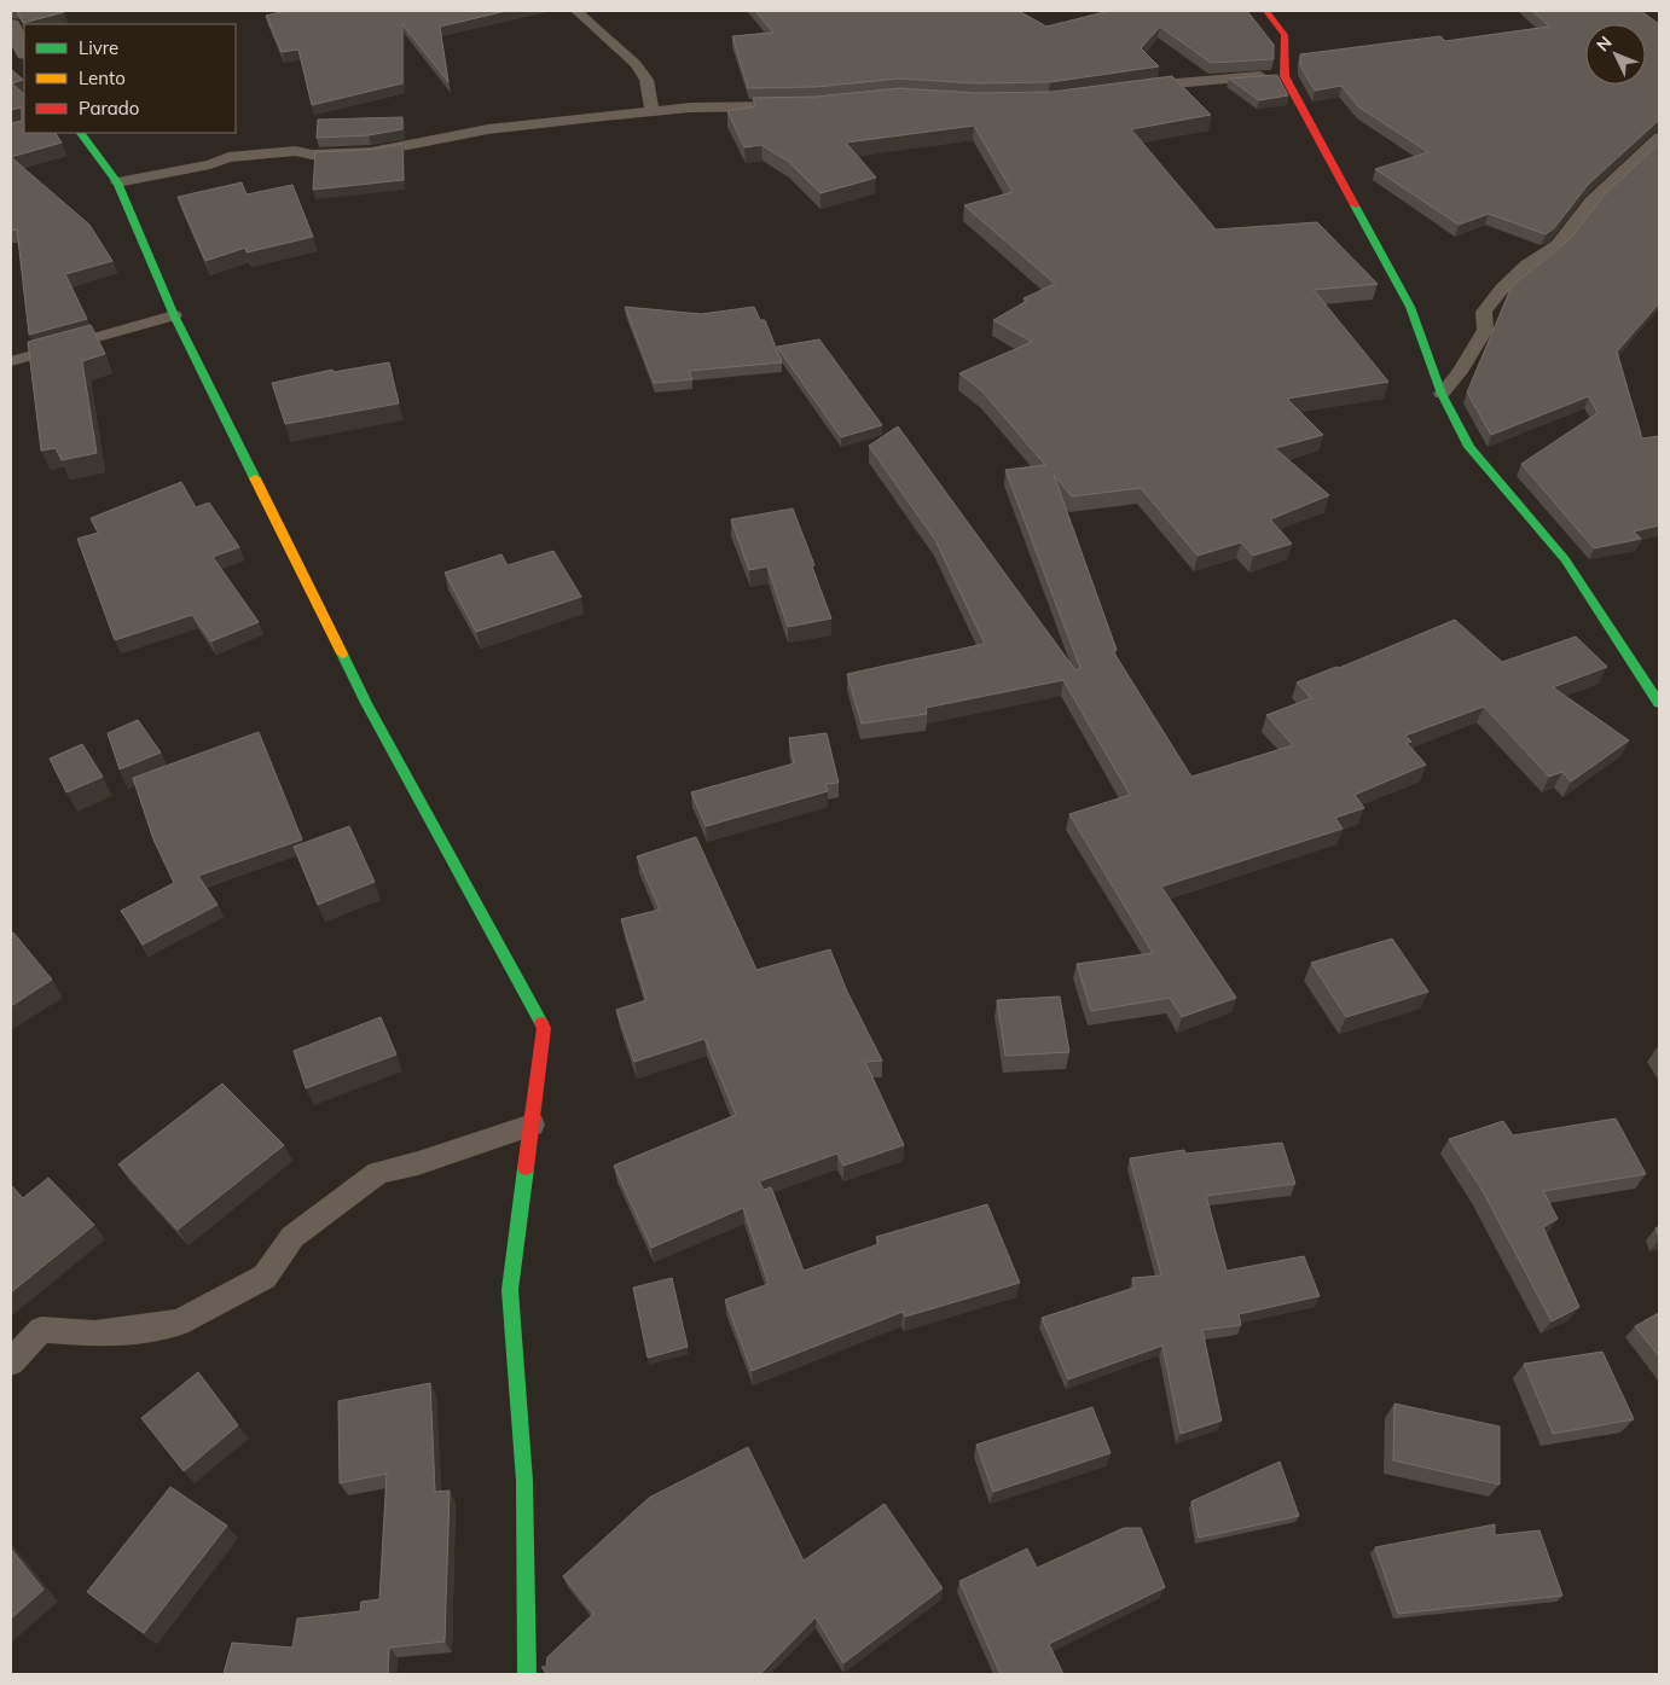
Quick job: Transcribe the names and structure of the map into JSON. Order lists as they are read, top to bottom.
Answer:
{
  "legend": ["Livre", "Lento", "Parado"],
  "north": "top left"
}
